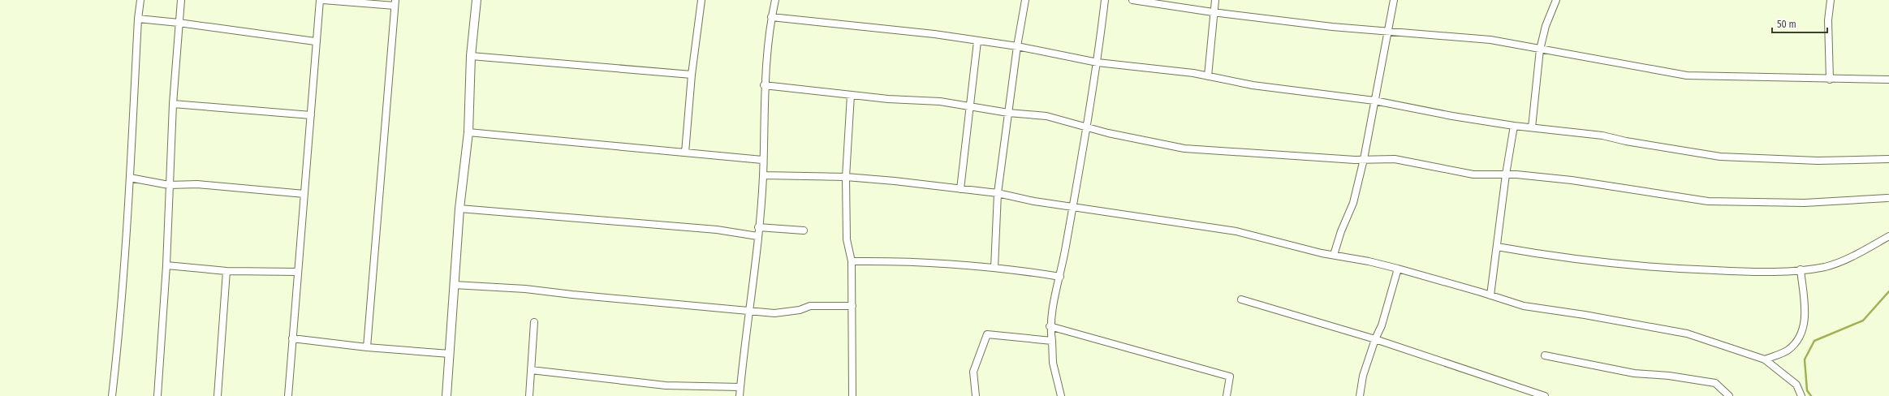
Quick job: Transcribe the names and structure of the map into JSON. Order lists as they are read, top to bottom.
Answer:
{
  "scale_bar": "50 m"
}
